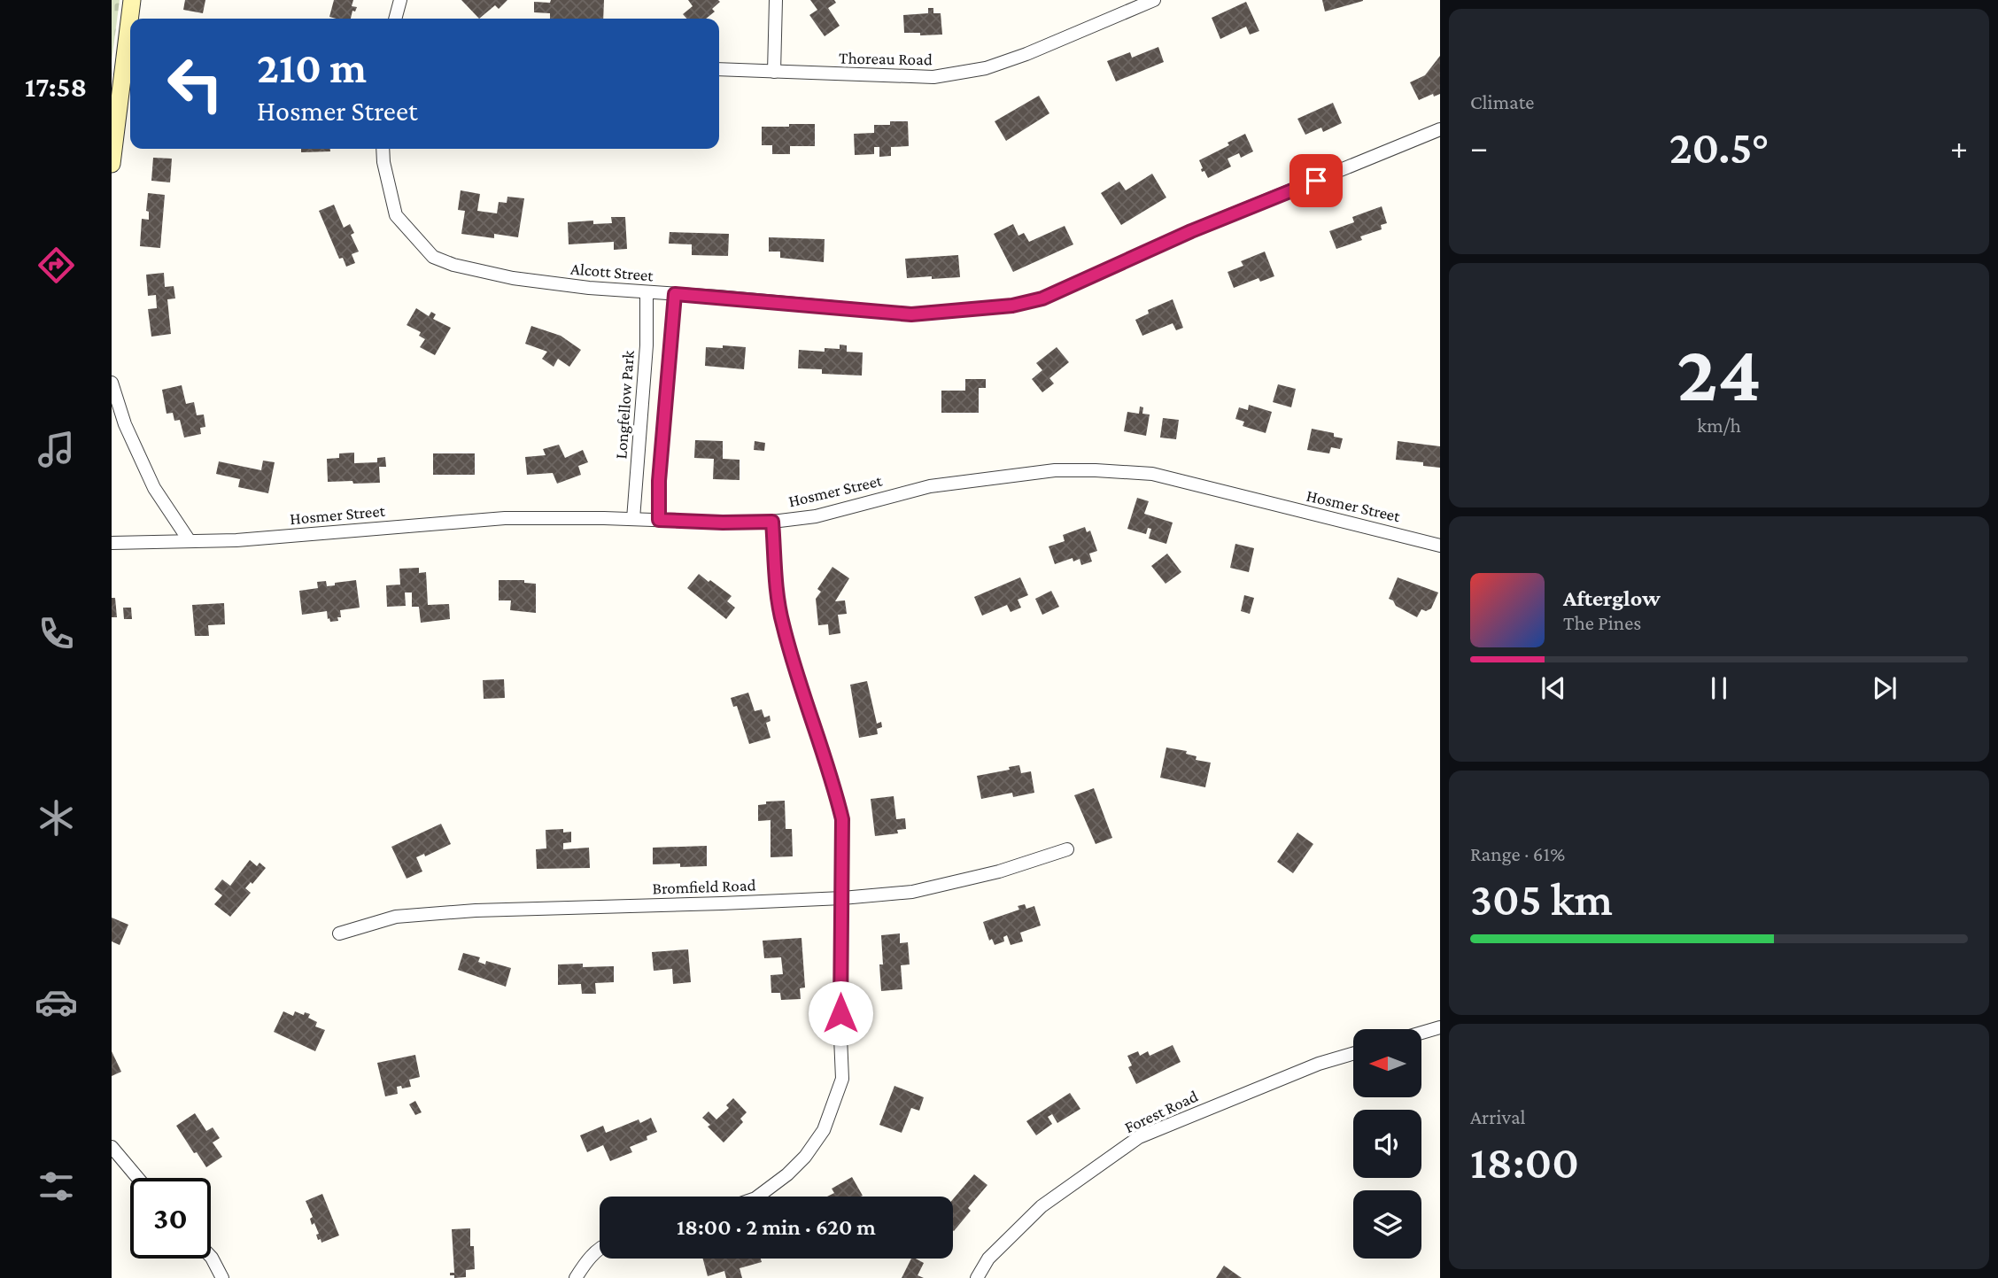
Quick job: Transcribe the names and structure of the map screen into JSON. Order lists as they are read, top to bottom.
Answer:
{
  "streets": {
    "street": [
      "Thoreau Road",
      "Alcott Street",
      "Longfellow Park",
      "Hosmer Street",
      "Bromfield Road",
      "Forest Road"
    ]
  },
  "crossings": [
    ["Alcott Street", "Longfellow Park"],
    ["Longfellow Park", "Hosmer Street"]
  ],
  "north": "left",
  "page": {
    "tabs": "17:58",
    "tile": [
      "Climate",
      ["24", "km/h"],
      ["Range · 61%", "305 km"],
      ["Arrival", "18:00"]
    ],
    "turn": ["210 m", "Hosmer Street"],
    "heat": ["−", "20.5°", "+"],
    "song": ["Afterglow", "The Pines"],
    "limit": "30",
    "trip": "18:00 · 2 min · 620 m"
  }
}
